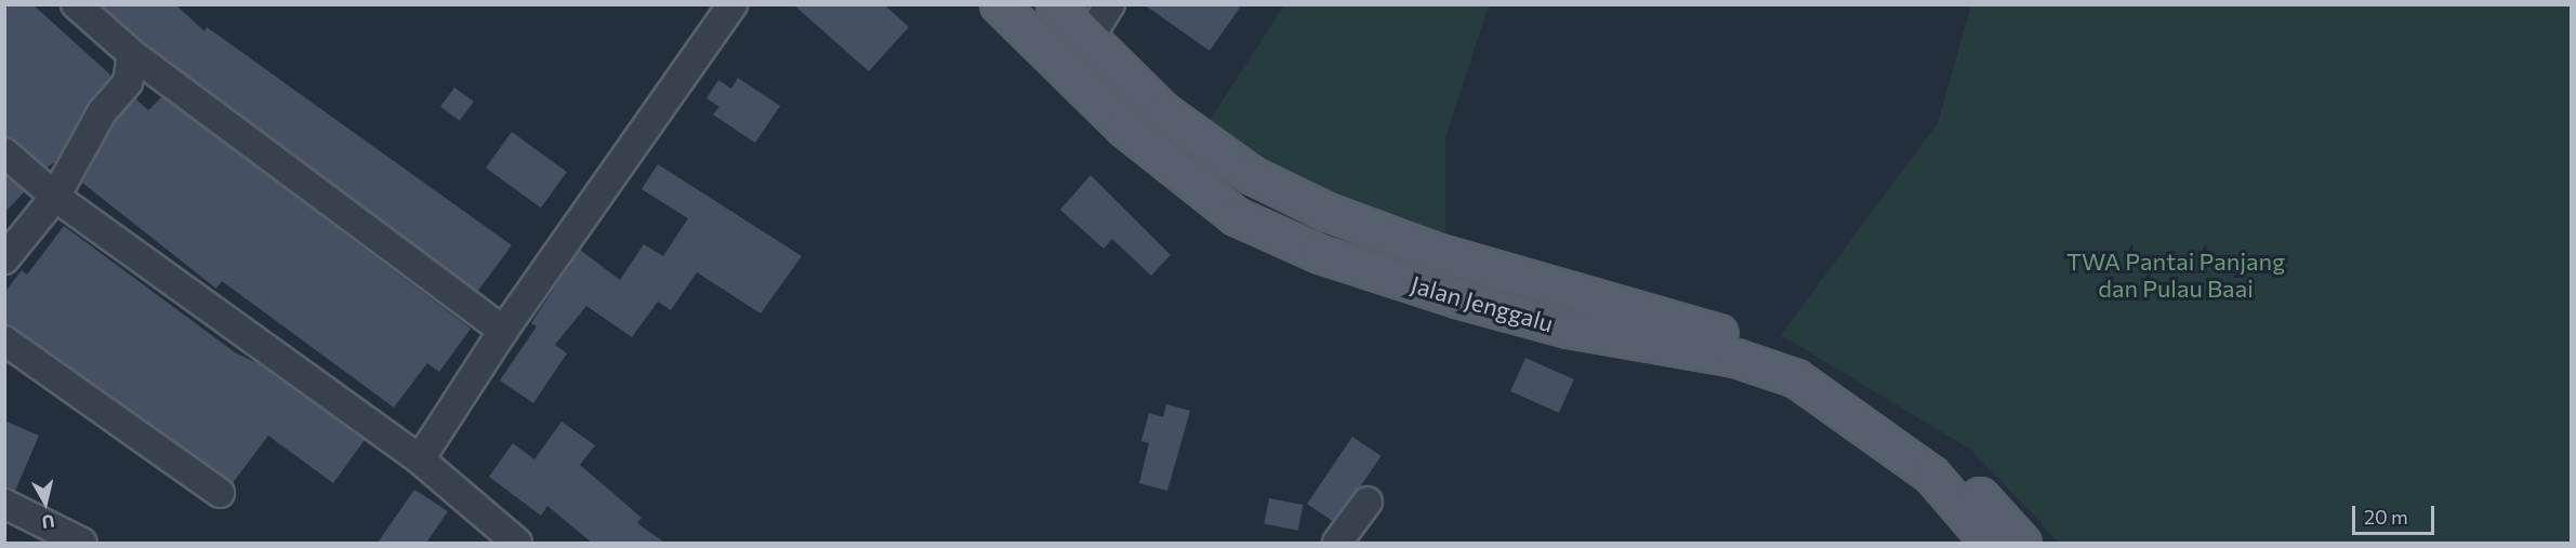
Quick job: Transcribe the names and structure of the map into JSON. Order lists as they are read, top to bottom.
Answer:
{
  "streets": {
    "main road": ["Jalan Jenggalu"]
  },
  "parks": ["TWA Pantai Panjang dan Pulau Baai"],
  "scale_bar": "20 m",
  "north": "bottom"
}
